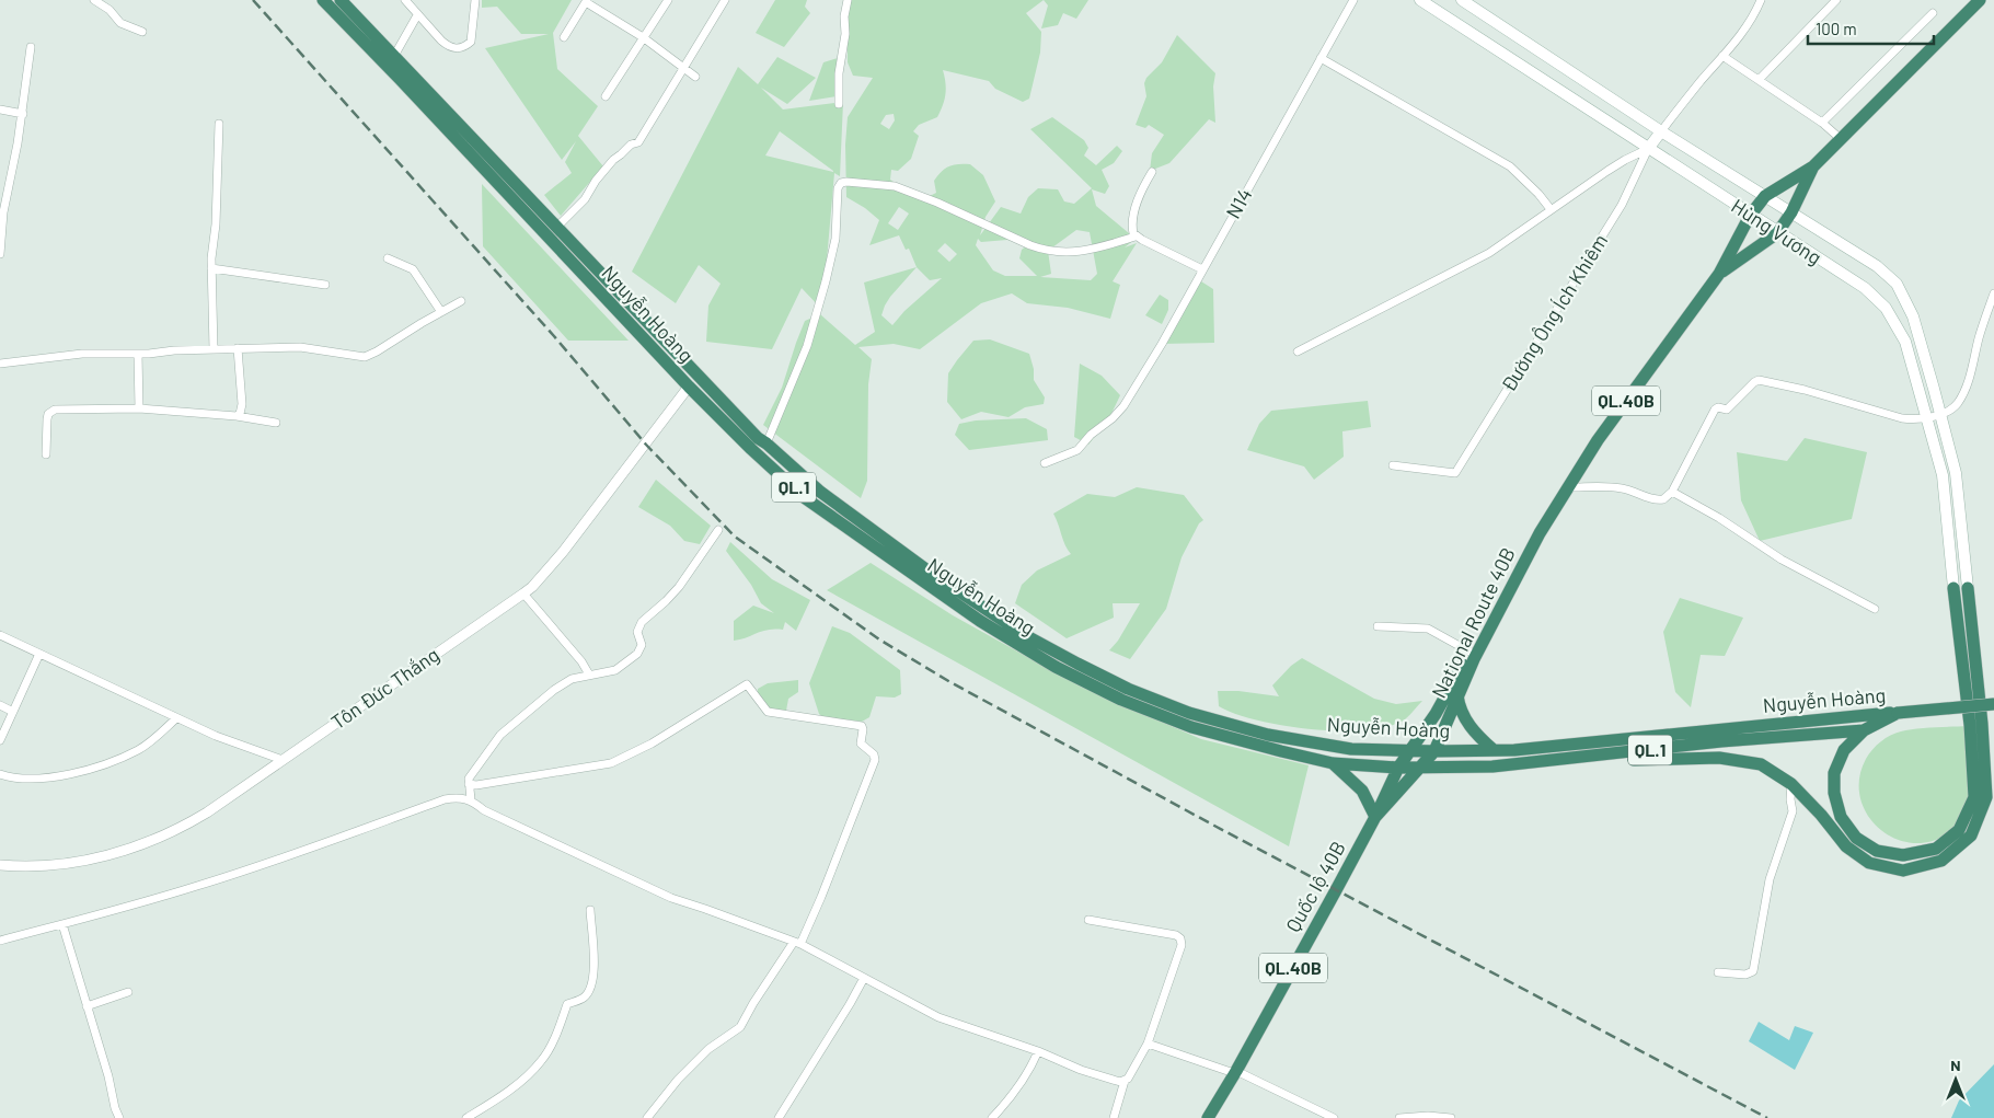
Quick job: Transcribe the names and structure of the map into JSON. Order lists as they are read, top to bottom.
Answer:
{
  "streets": {
    "highway": [
      "Nguyễn Hoàng",
      "QL.40B",
      "QL.1",
      "National Route 40B",
      "Quốc lộ 40B"
    ],
    "main road": ["Hùng Vương"],
    "street": ["N14", "Đường Ông Ích Khiêm", "Tôn Đức Thắng"]
  },
  "crossings": [
    ["Hùng Vương", "Đường Ông Ích Khiêm"],
    ["Nguyễn Hoàng", "QL.40B"],
    ["Nguyễn Hoàng", "QL.1"],
    ["Nguyễn Hoàng", "National Route 40B"],
    ["Nguyễn Hoàng", "Tôn Đức Thắng"],
    ["QL.40B", "National Route 40B"],
    ["QL.40B", "Quốc lộ 40B"],
    ["National Route 40B", "Quốc lộ 40B"]
  ],
  "scale_bar": "100 m",
  "north": "top"
}
